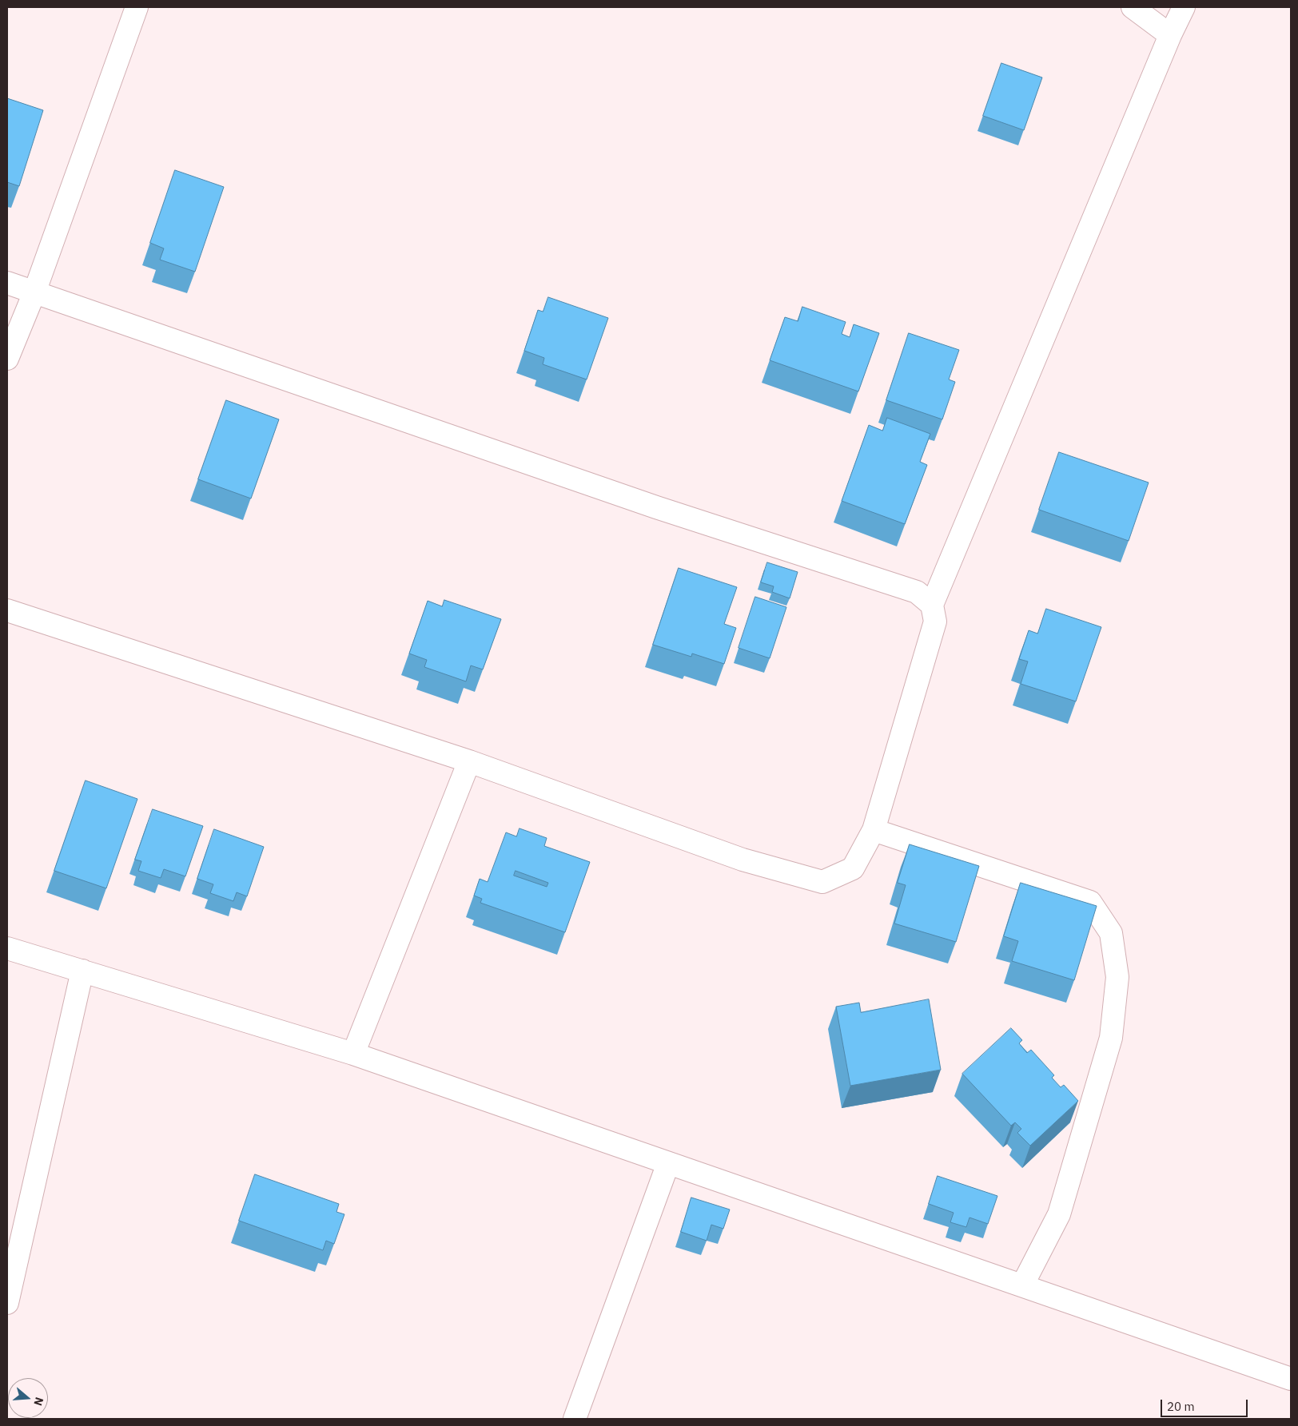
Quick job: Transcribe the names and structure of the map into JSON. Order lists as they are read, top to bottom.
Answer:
{
  "scale_bar": "20 m",
  "north": "right"
}
